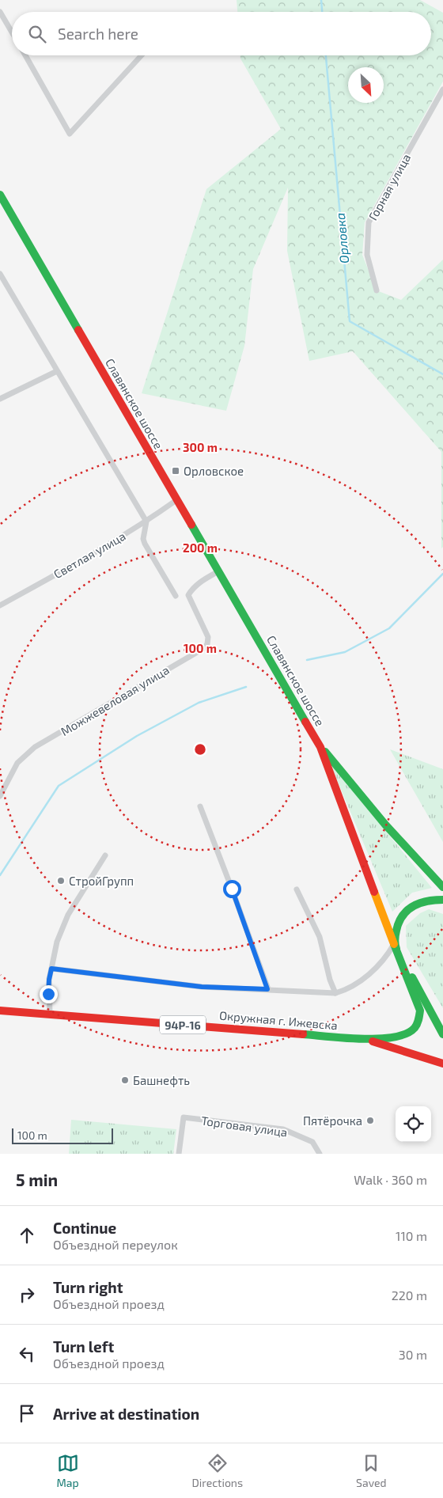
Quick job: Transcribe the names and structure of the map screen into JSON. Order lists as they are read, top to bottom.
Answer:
{
  "streets": {
    "main road": ["Славянское шоссе", "Окружная г. Ижевска", "94Р-16"],
    "street": [
      "Горная улица",
      "Светлая улица",
      "Можжевеловая улица",
      "Торговая улица"
    ]
  },
  "crossings": [
    ["Славянское шоссе", "Светлая улица"],
    ["Славянское шоссе", "Можжевеловая улица"],
    ["Славянское шоссе", "Окружная г. Ижевска"]
  ],
  "water": ["Орловка"],
  "places": {
    "transit": ["Орловское"],
    "other": ["СтройГрупп", "Башнефть", "Пятёрочка"]
  },
  "scale_bar": "100 m",
  "north": "bottom right",
  "page": {
    "search": "Search here",
    "scale": "100 m",
    "heading": ["5 min", "Walk · 360 m"],
    "list": [
      ["Continue", "Объездной переулок", "110 m"],
      ["Turn right", "Объездной проезд", "220 m"],
      ["Turn left", "Объездной проезд", "30 m"],
      "Arrive at destination"
    ],
    "nav": ["Map", "Directions", "Saved"]
  },
  "rings": ["300 m", "200 m", "100 m"]
}
